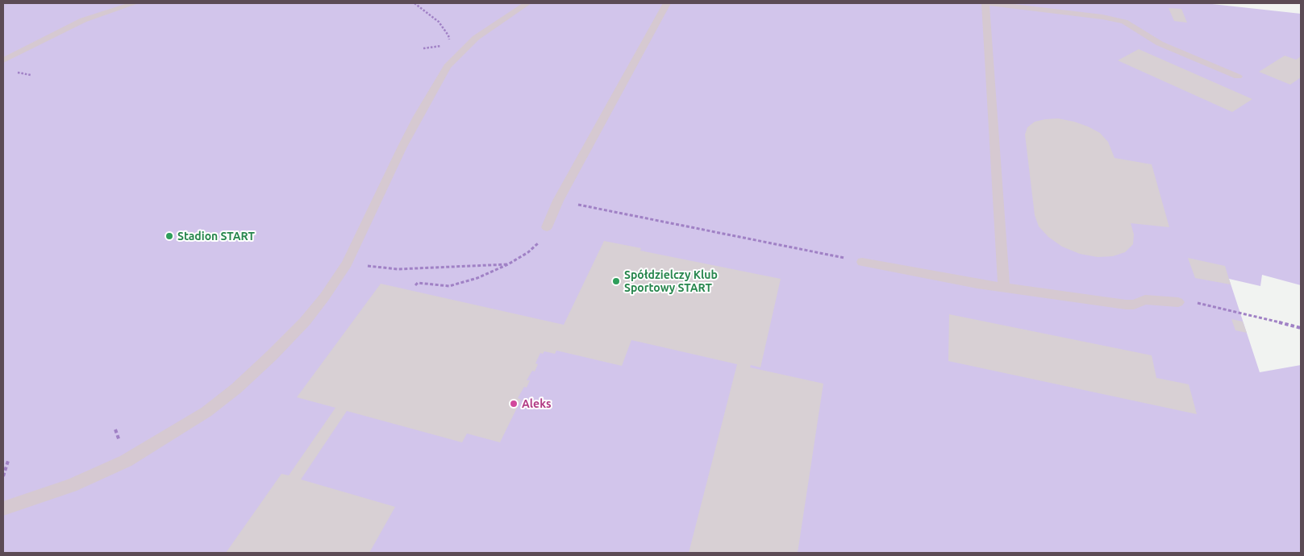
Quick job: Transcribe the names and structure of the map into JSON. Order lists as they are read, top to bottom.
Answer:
{
  "places": ["Stadion START", "Spółdzielczy Klub Sportowy START", "Aleks"]
}
